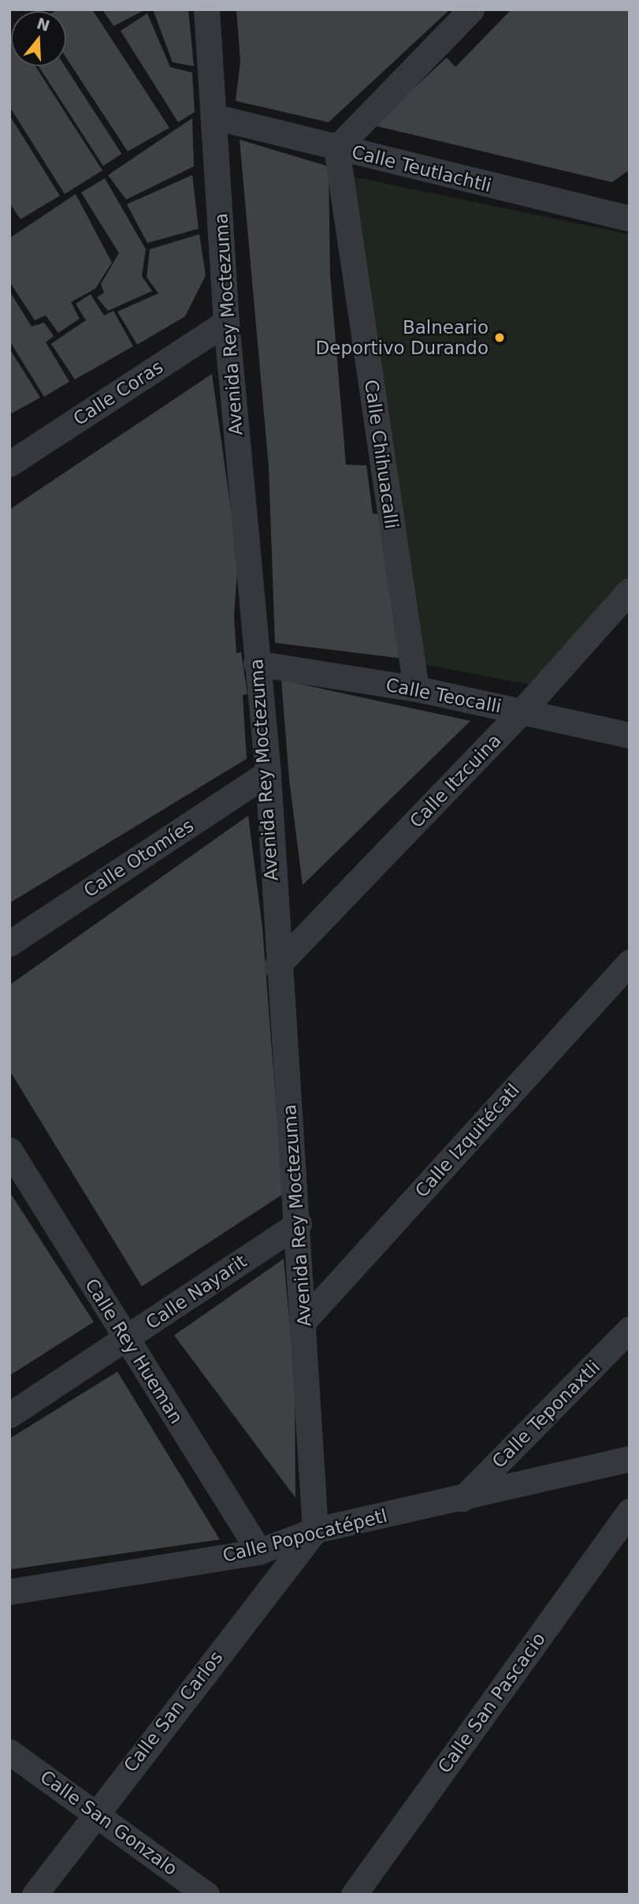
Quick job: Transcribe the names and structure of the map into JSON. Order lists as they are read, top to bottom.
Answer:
{
  "streets": {
    "street": [
      "Calle Teutlachtli",
      "Avenida Rey Moctezuma",
      "Calle Coras",
      "Calle Chihuacalli",
      "Calle Teocalli",
      "Calle Itzcuina",
      "Calle Otomíes",
      "Calle Izquitécatl",
      "Calle Nayarit",
      "Calle Rey Hueman",
      "Calle Teponaxtli",
      "Calle Popocatépetl",
      "Calle San Pascacio",
      "Calle San Carlos",
      "Calle San Gonzalo"
    ]
  },
  "crossings": [
    ["Calle Teutlachtli", "Avenida Rey Moctezuma"],
    ["Calle Teutlachtli", "Calle Chihuacalli"],
    ["Avenida Rey Moctezuma", "Calle Coras"],
    ["Avenida Rey Moctezuma", "Calle Teocalli"],
    ["Avenida Rey Moctezuma", "Calle Itzcuina"],
    ["Avenida Rey Moctezuma", "Calle Otomíes"],
    ["Avenida Rey Moctezuma", "Calle Izquitécatl"],
    ["Avenida Rey Moctezuma", "Calle Nayarit"],
    ["Avenida Rey Moctezuma", "Calle Popocatépetl"],
    ["Avenida Rey Moctezuma", "Calle San Carlos"],
    ["Calle Chihuacalli", "Calle Teocalli"],
    ["Calle Teocalli", "Calle Itzcuina"],
    ["Calle Nayarit", "Calle Rey Hueman"],
    ["Calle Rey Hueman", "Calle Popocatépetl"],
    ["Calle Teponaxtli", "Calle Popocatépetl"],
    ["Calle Popocatépetl", "Calle San Carlos"],
    ["Calle San Carlos", "Calle San Gonzalo"]
  ],
  "places": ["Balneario Deportivo Durando"],
  "north": "top"
}
